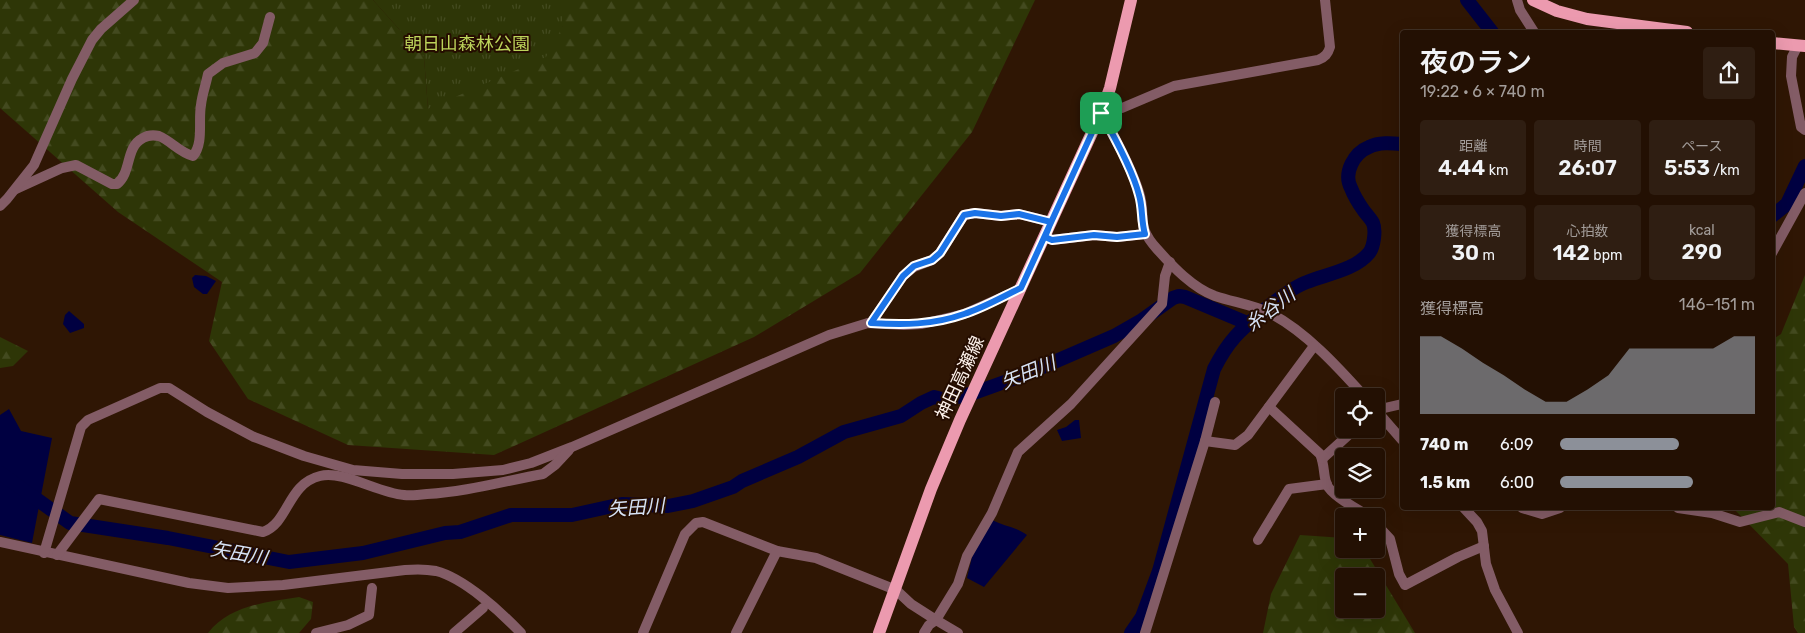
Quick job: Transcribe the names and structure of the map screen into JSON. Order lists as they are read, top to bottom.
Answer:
{
  "streets": {
    "main road": ["神田高瀬線"]
  },
  "water": ["糸谷川", "矢田川"],
  "parks": ["朝日山森林公園"],
  "page": {
    "heading": ["夜のラン", "19:22 · 6 × 740 m"],
    "stats": [
      ["距離", "4.44 km"],
      ["時間", "26:07"],
      ["ペース", "5:53 /km"],
      ["獲得標高", "30 m"],
      ["心拍数", "142 bpm"],
      ["kcal", "290"]
    ],
    "chart": ["獲得標高", "146–151 m"],
    "map_buttons": ["+", "−"],
    "list": [
      {
        "name": "740 m",
        "note": "6:09"
      },
      {
        "name": "1.5 km",
        "note": "6:00"
      }
    ]
  }
}
